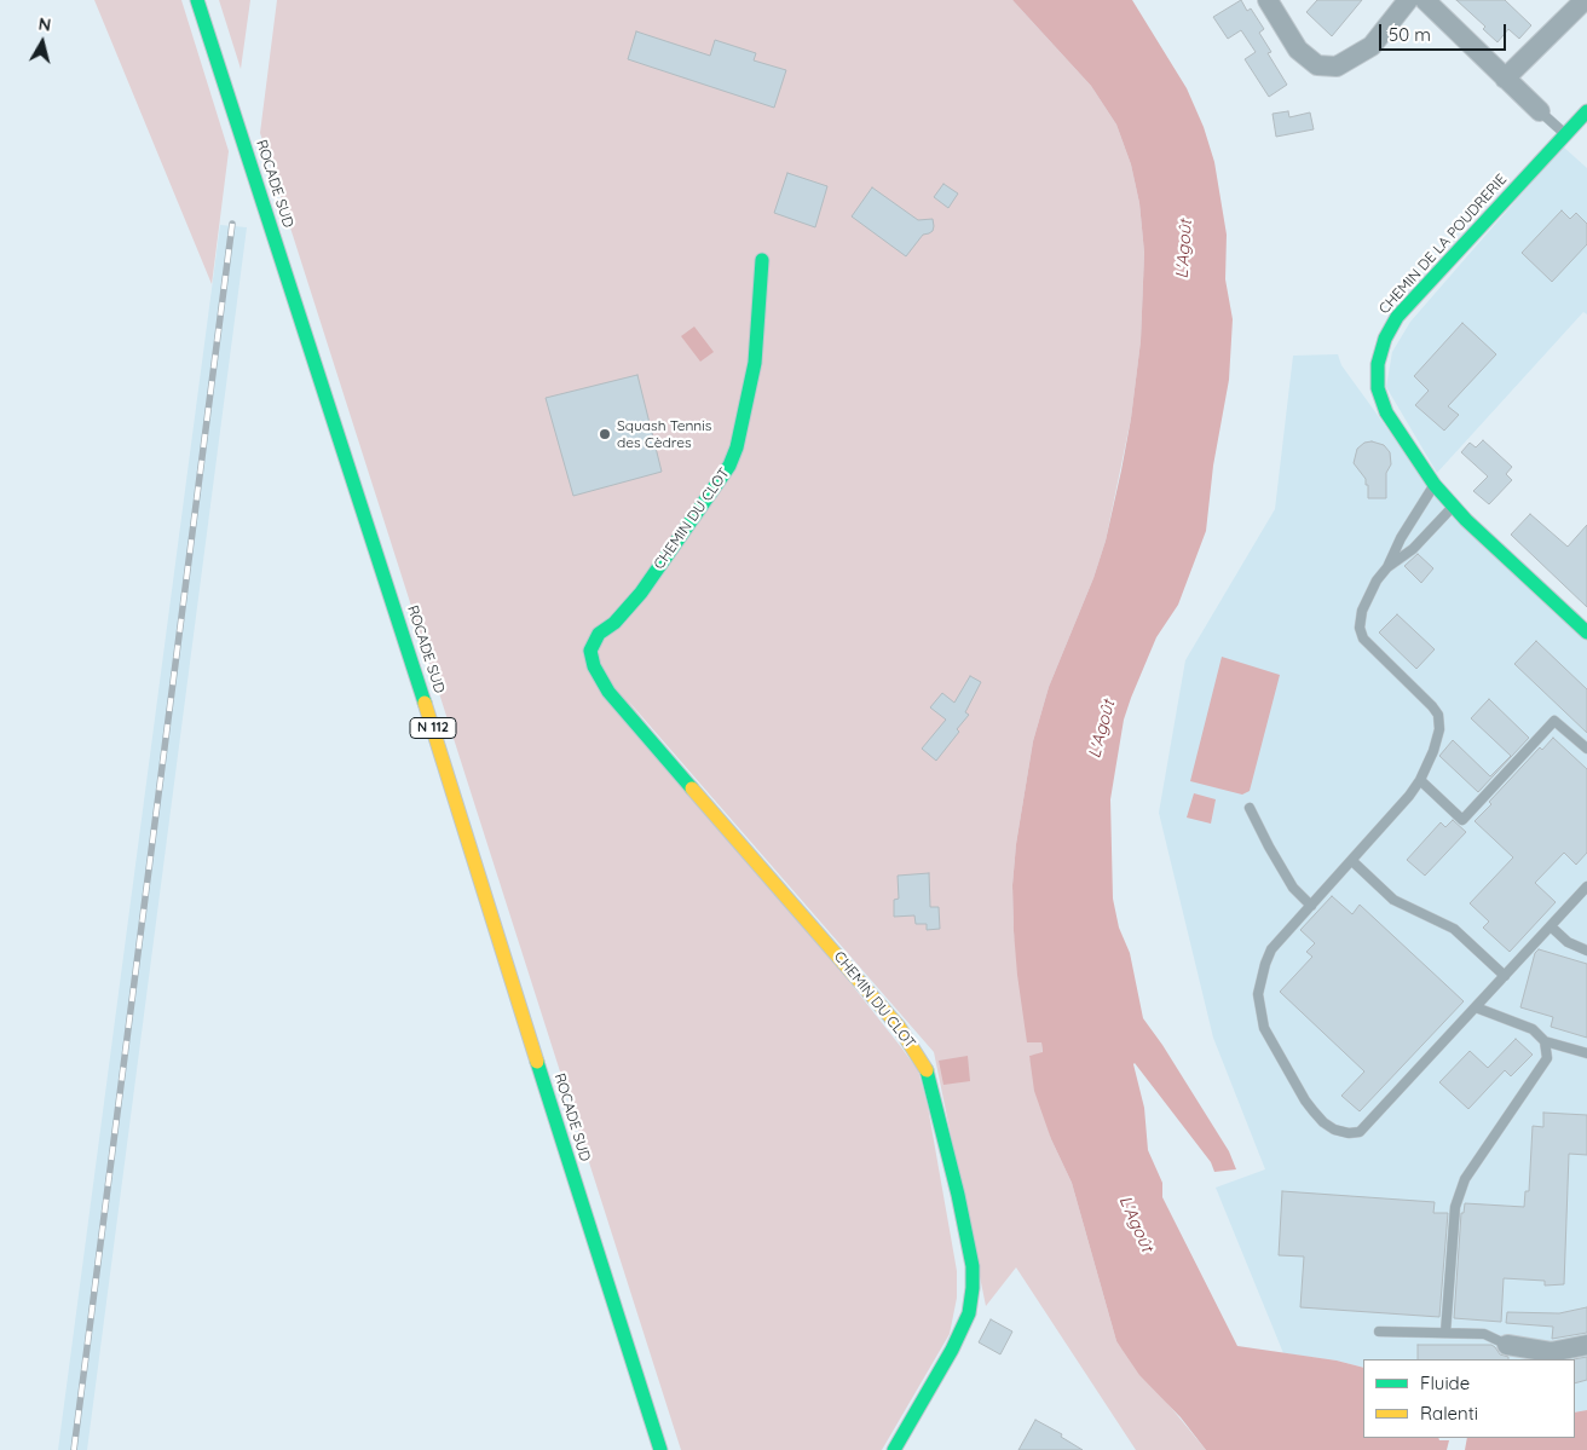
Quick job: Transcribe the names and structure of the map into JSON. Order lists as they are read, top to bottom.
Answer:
{
  "streets": {
    "street": [
      "ROCADE SUD",
      "CHEMIN DE LA POUDRERIE",
      "CHEMIN DU CLOT",
      "N 112"
    ]
  },
  "water": ["L'Agoût"],
  "places": ["Squash Tennis des Cèdres"],
  "legend": ["Fluide", "Ralenti"],
  "scale_bar": "50 m",
  "north": "top"
}
